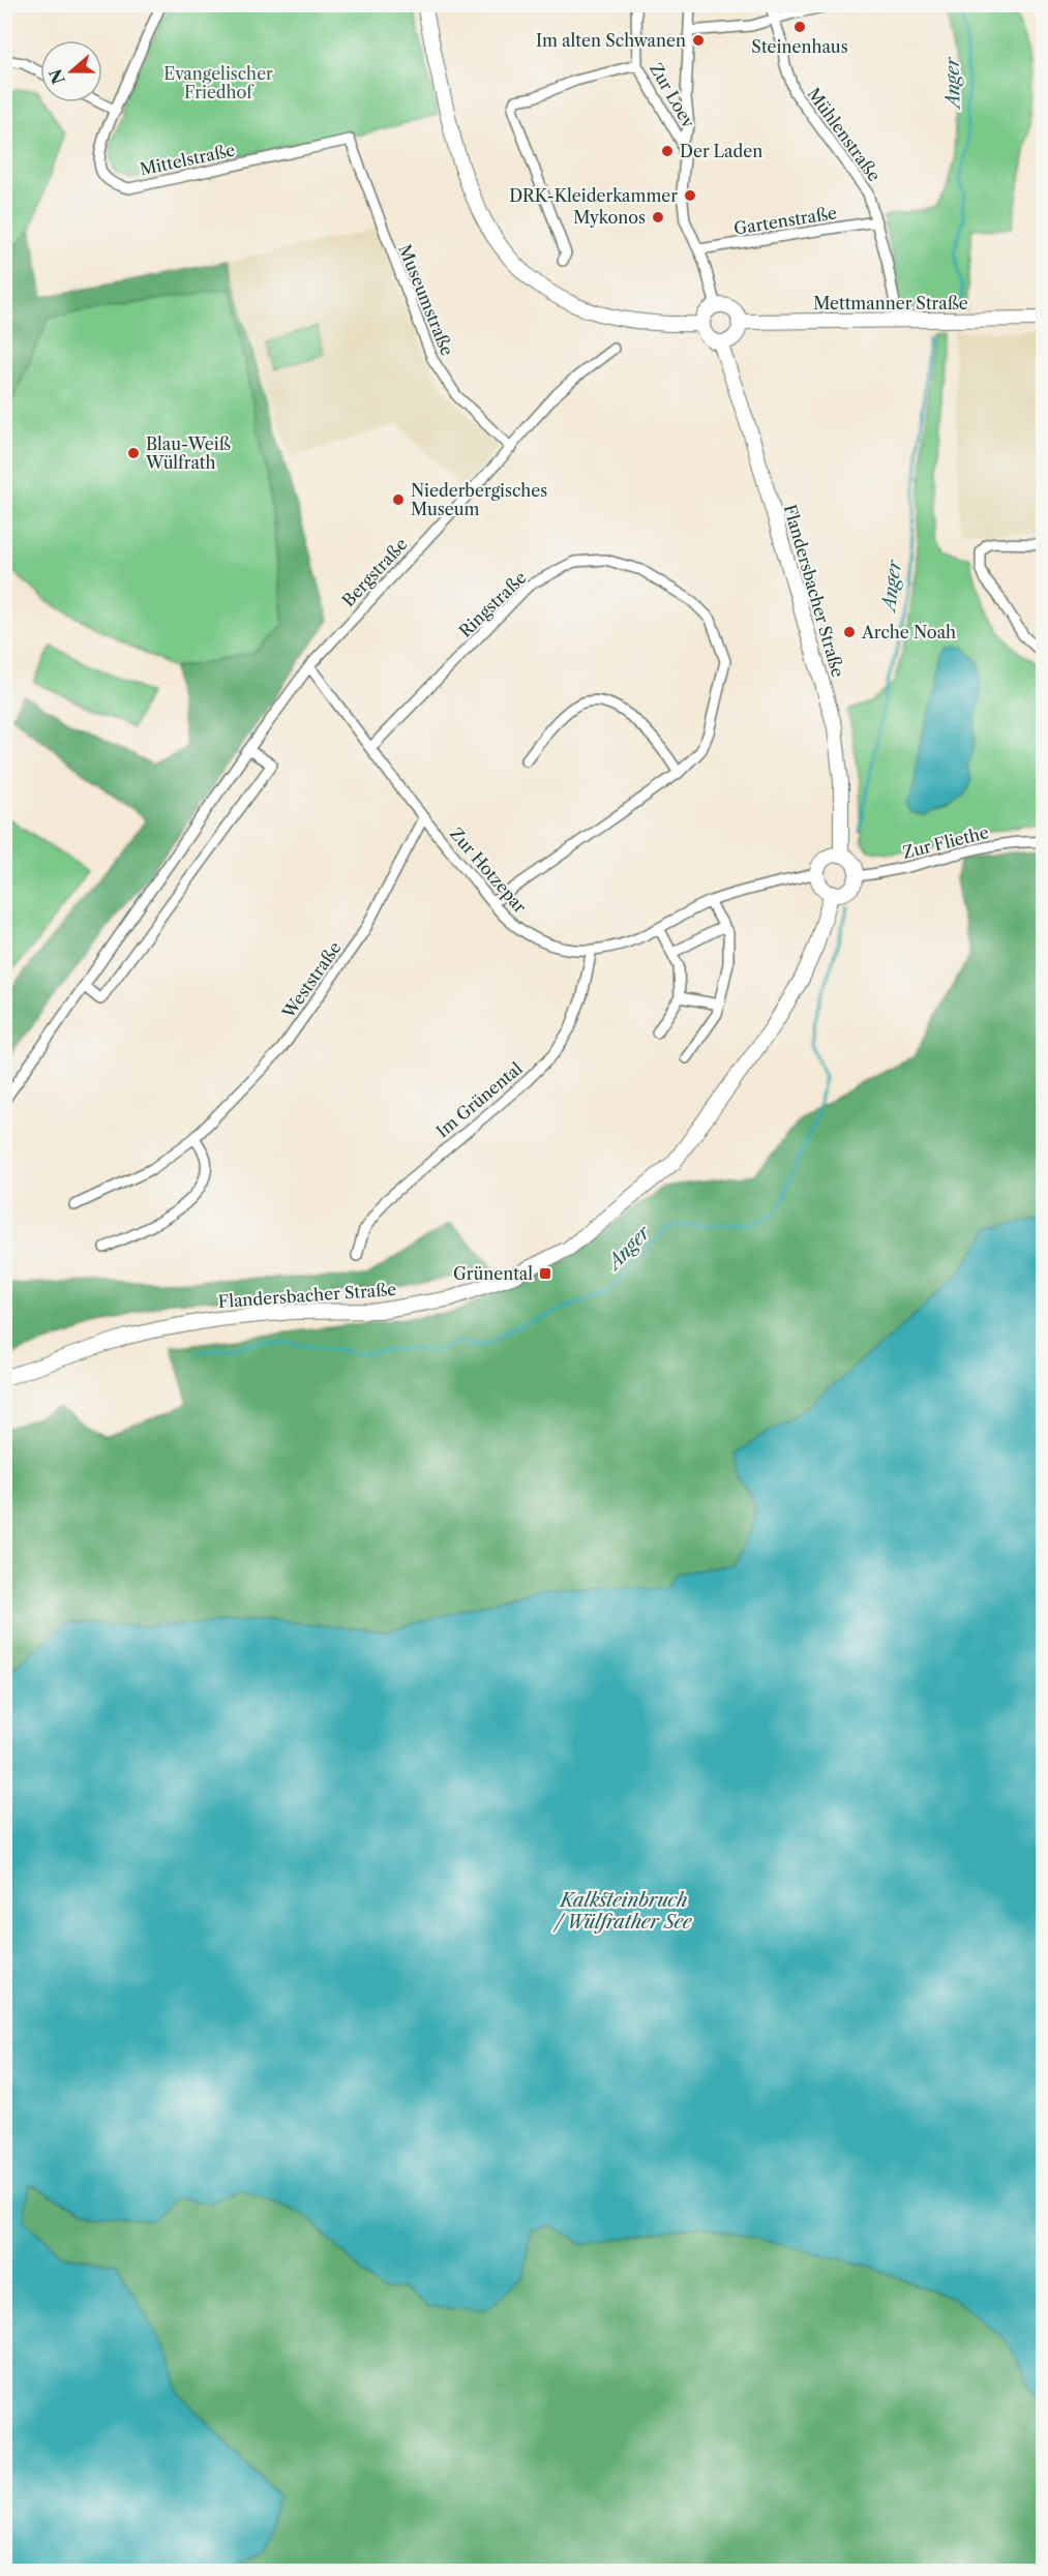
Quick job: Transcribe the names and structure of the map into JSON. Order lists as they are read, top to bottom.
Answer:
{
  "streets": {
    "street": [
      "Zur Loev",
      "Mühlenstraße",
      "Mittelstraße",
      "Gartenstraße",
      "Museumstraße",
      "Mettmanner Straße",
      "Bergstraße",
      "Flandersbacher Straße",
      "Ringstraße",
      "Zur Fliethe",
      "Zur Hotzepar",
      "Weststraße",
      "Im Grünental"
    ]
  },
  "crossings": [
    ["Zur Loev", "Gartenstraße"],
    ["Zur Loev", "Mettmanner Straße"],
    ["Zur Loev", "Flandersbacher Straße"],
    ["Mühlenstraße", "Gartenstraße"],
    ["Mühlenstraße", "Mettmanner Straße"],
    ["Mittelstraße", "Museumstraße"],
    ["Museumstraße", "Bergstraße"],
    ["Mettmanner Straße", "Flandersbacher Straße"],
    ["Bergstraße", "Zur Hotzepar"],
    ["Flandersbacher Straße", "Zur Fliethe"],
    ["Flandersbacher Straße", "Zur Hotzepar"],
    ["Ringstraße", "Zur Hotzepar"],
    ["Zur Fliethe", "Zur Hotzepar"],
    ["Zur Hotzepar", "Weststraße"],
    ["Zur Hotzepar", "Im Grünental"]
  ],
  "water": ["Anger", "Kalksteinbruch / Wülfrather See"],
  "parks": ["Evangelischer Friedhof"],
  "places": {
    "other": [
      "Steinenhaus",
      "Im alten Schwanen",
      "Der Laden",
      "DRK-Kleiderkammer",
      "Mykonos",
      "Blau-Weiß Wülfrath",
      "Niederbergisches Museum",
      "Arche Noah"
    ],
    "transit": ["Grünental"]
  },
  "north": "left"
}
